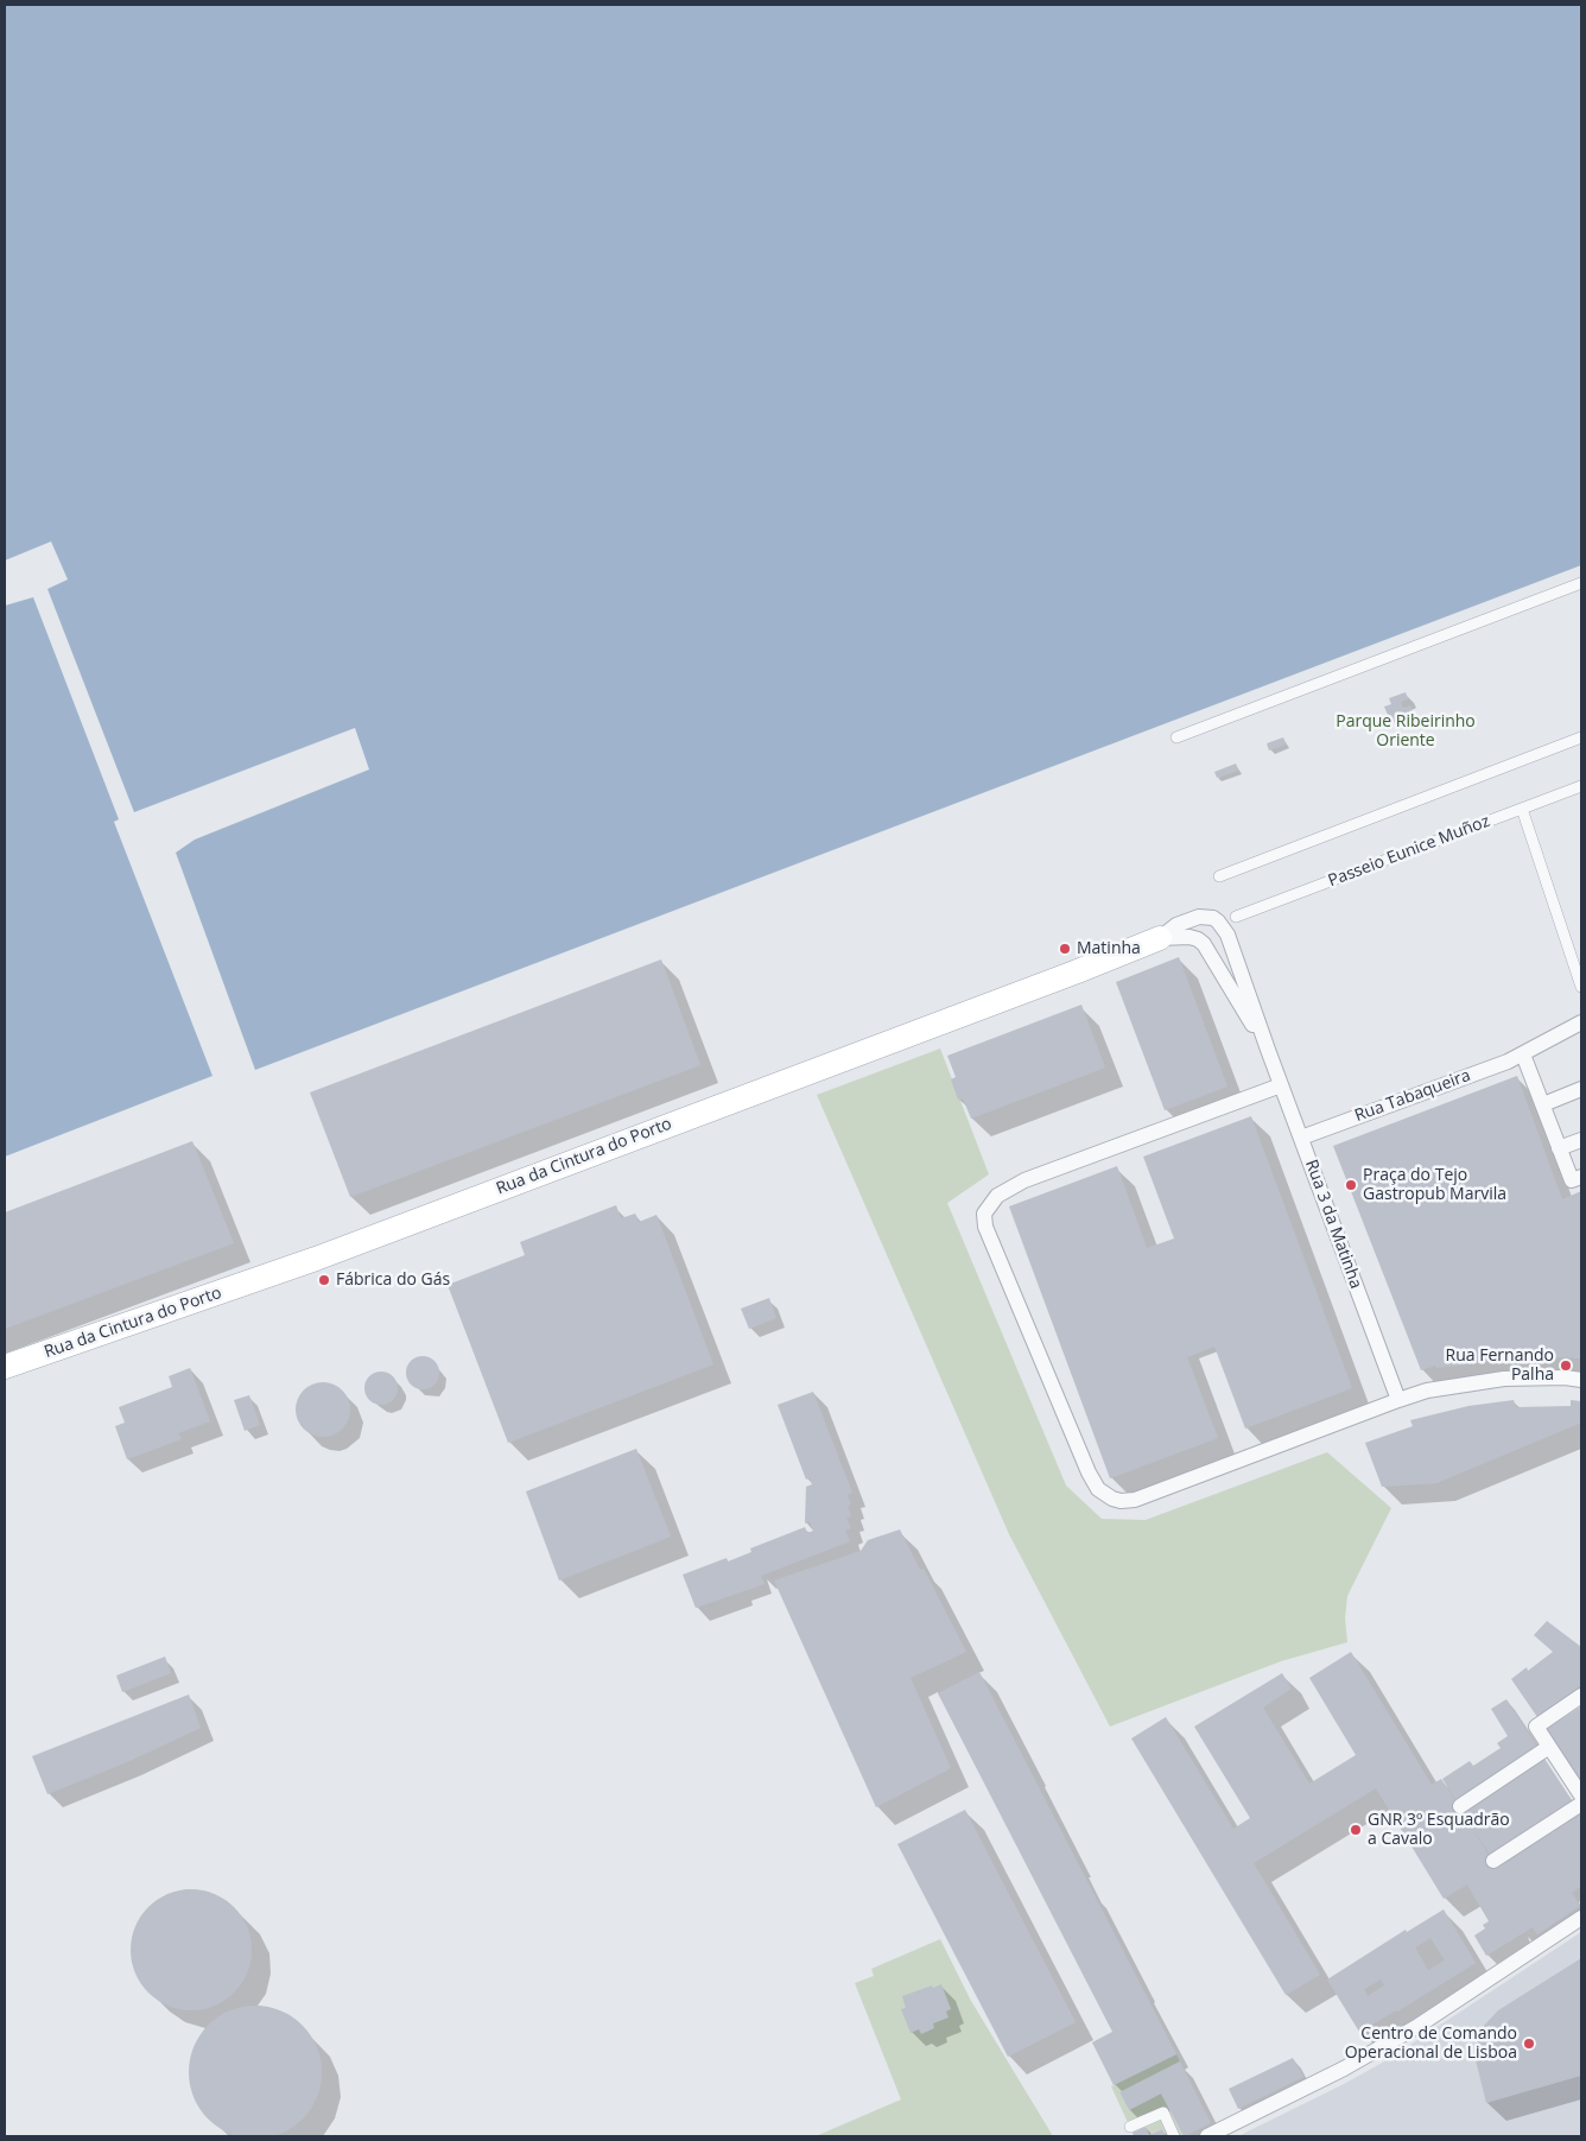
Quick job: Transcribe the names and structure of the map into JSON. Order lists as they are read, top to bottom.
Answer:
{
  "streets": {
    "main road": ["Rua da Cintura do Porto"],
    "street": ["Passeio Eunice Muñoz", "Rua Tabaqueira", "Rua 3 da Matinha"]
  },
  "crossings": [
    ["Rua Tabaqueira", "Rua 3 da Matinha"],
    ["Rua da Cintura do Porto", "Rua 3 da Matinha"]
  ],
  "parks": ["Parque Ribeirinho Oriente"],
  "places": [
    "Matinha",
    "Praça do Tejo Gastropub Marvila",
    "Fábrica do Gás",
    "Rua Fernando Palha",
    "GNR 3º Esquadrão a Cavalo",
    "Centro de Comando Operacional de Lisboa"
  ]
}
